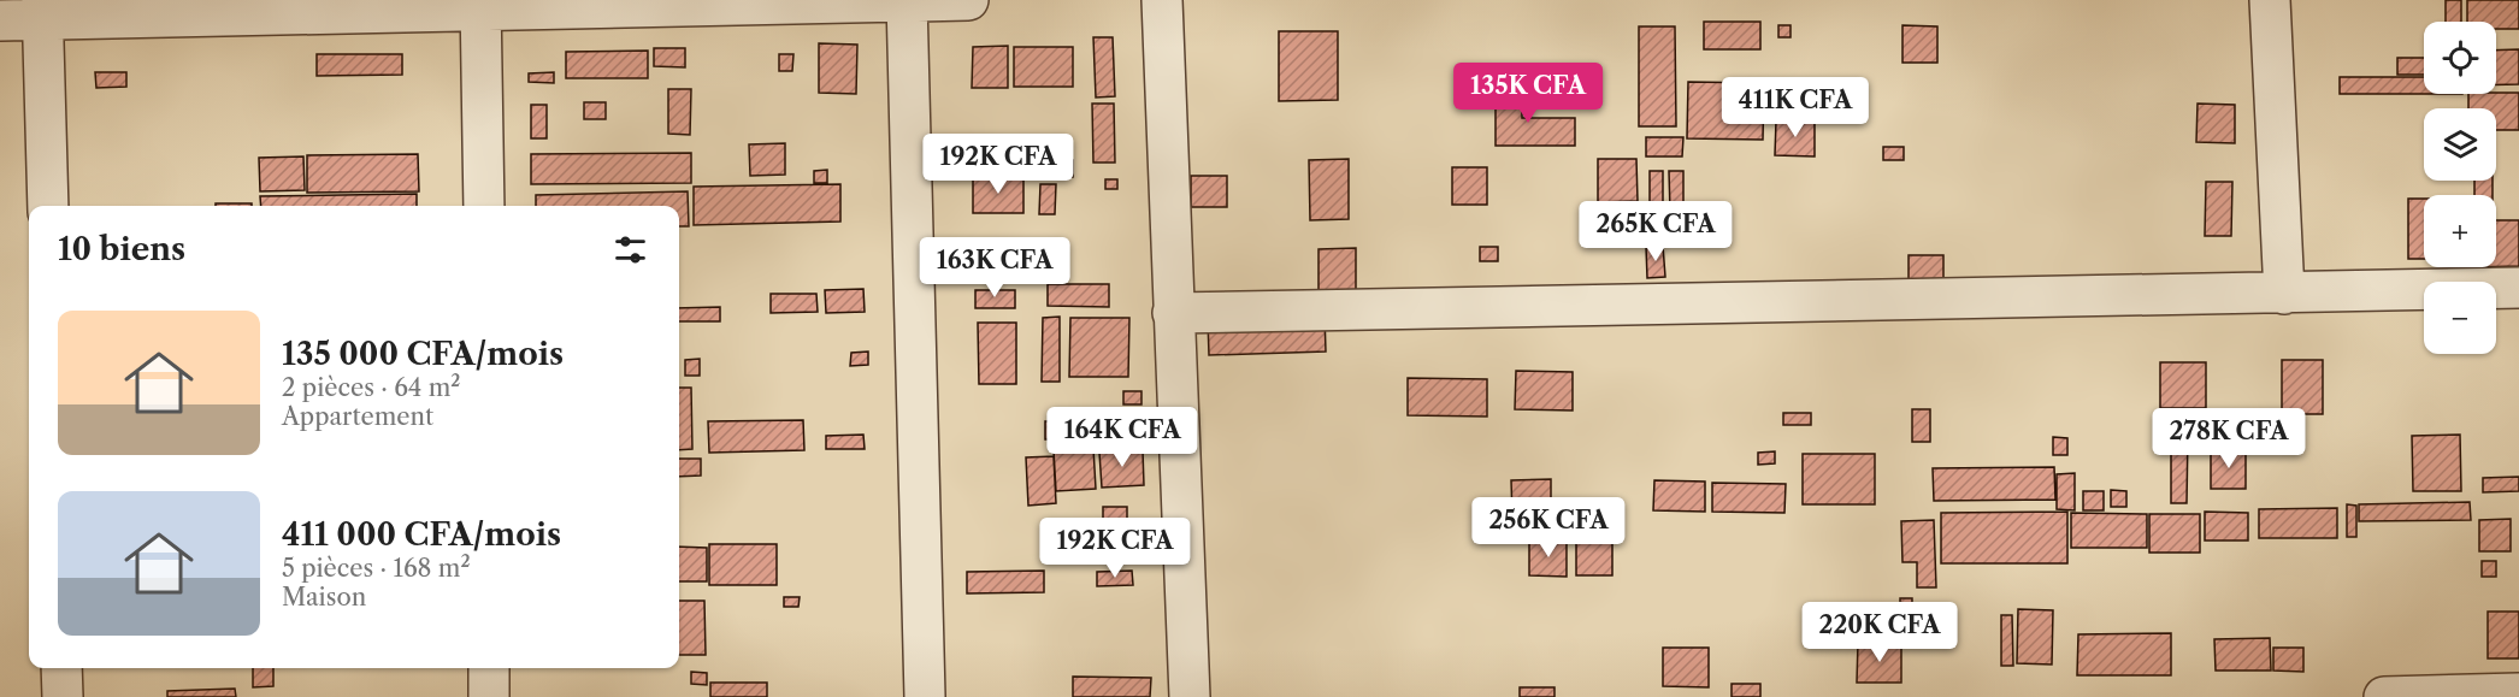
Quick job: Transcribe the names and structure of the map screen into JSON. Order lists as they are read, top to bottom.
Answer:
{
  "page": {
    "map_buttons": ["+", "−"],
    "price": [
      "135K CFA",
      "411K CFA",
      "192K CFA",
      "265K CFA",
      "163K CFA",
      "164K CFA",
      "278K CFA",
      "256K CFA",
      "192K CFA",
      "220K CFA"
    ],
    "heading": "10 biens",
    "list": [
      {
        "name": "135 000 CFA/mois",
        "note": "2 pièces · 64 m² · Appartement"
      },
      {
        "name": "411 000 CFA/mois",
        "note": "5 pièces · 168 m² · Maison"
      }
    ]
  }
}
